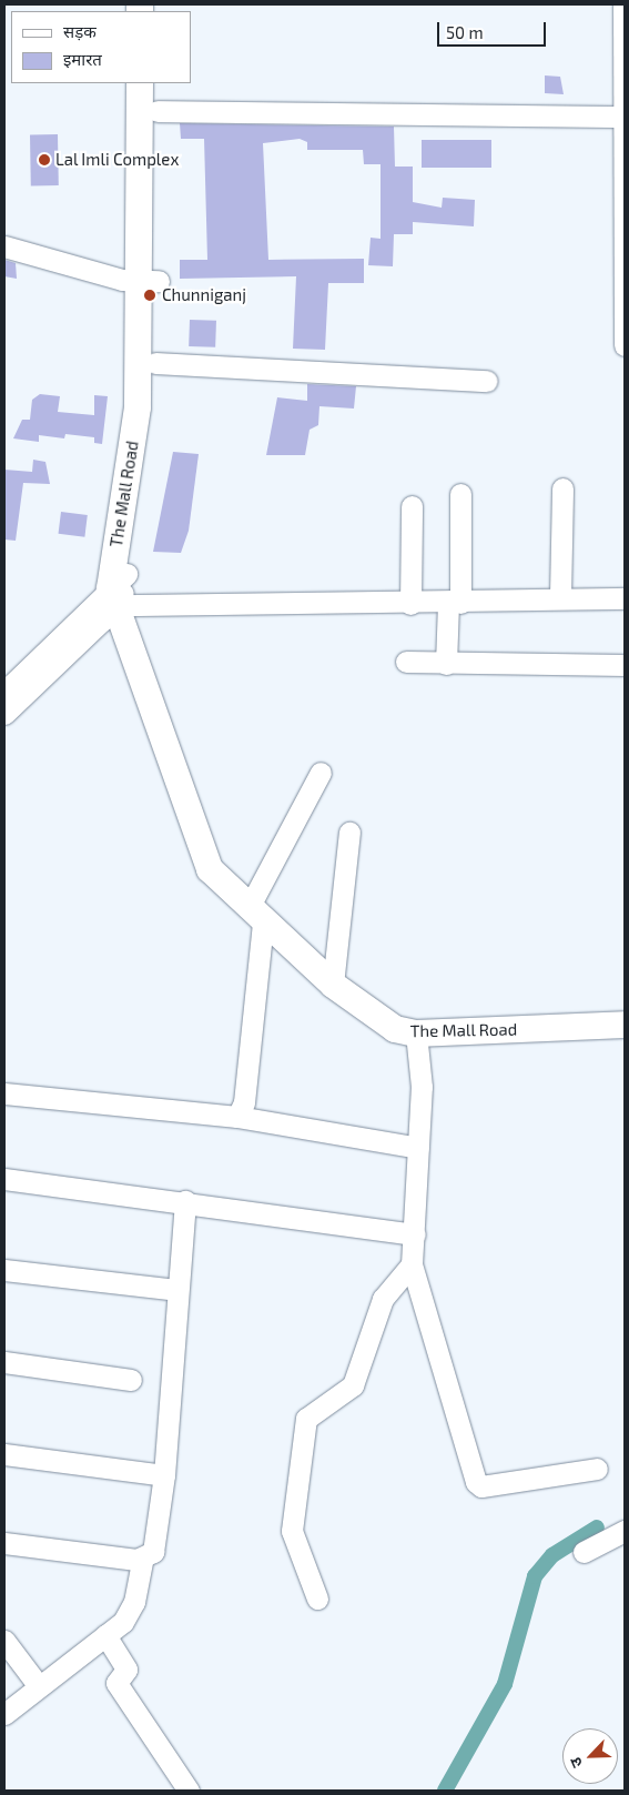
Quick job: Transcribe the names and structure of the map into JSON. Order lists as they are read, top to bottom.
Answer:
{
  "streets": {
    "main road": ["The Mall Road"]
  },
  "places": ["Lal Imli Complex", "Chunniganj"],
  "legend": ["सड़क", "इमारत"],
  "scale_bar": "50 m",
  "north": "bottom left"
}
